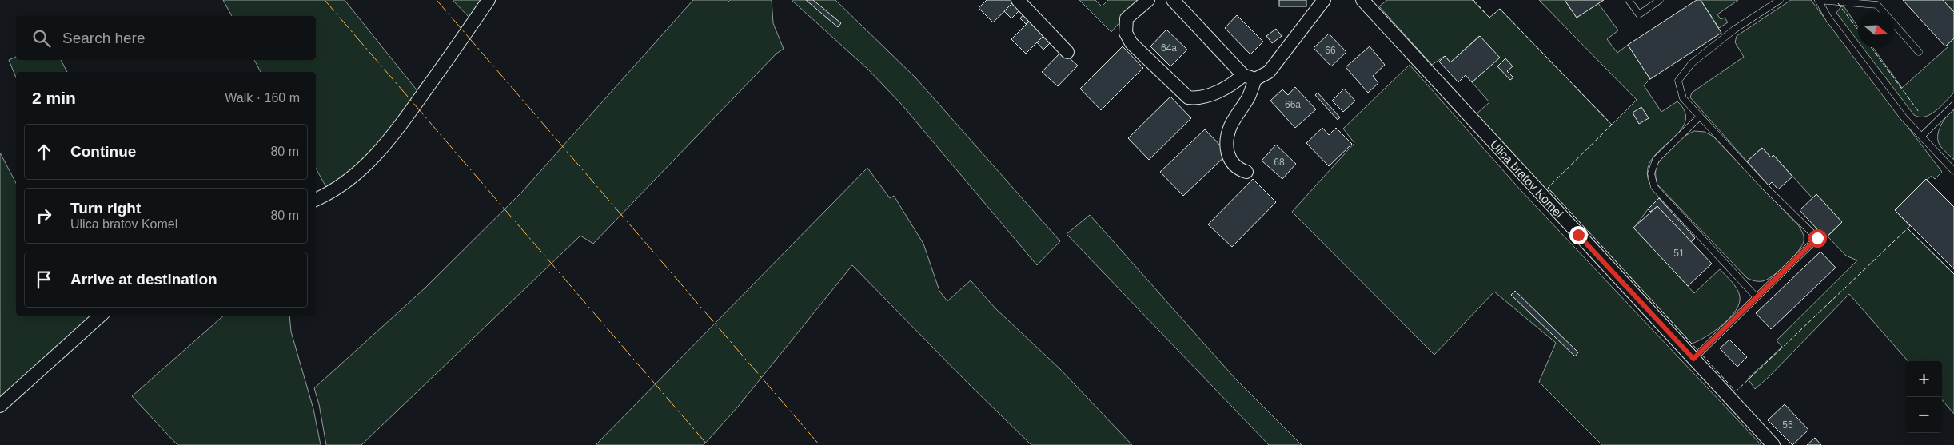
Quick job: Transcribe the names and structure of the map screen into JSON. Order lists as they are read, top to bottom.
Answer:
{
  "streets": {
    "street": ["Ulica bratov Komel"]
  },
  "house_numbers": [
    "64a",
    "66",
    "66a",
    "68",
    "51",
    "55"
  ],
  "north": "right",
  "page": {
    "search": "Search here",
    "heading": ["2 min", "Walk · 160 m"],
    "list": [
      ["Continue", "80 m"],
      ["Turn right", "Ulica bratov Komel", "80 m"],
      "Arrive at destination"
    ],
    "map_buttons": ["+", "−"]
  }
}
